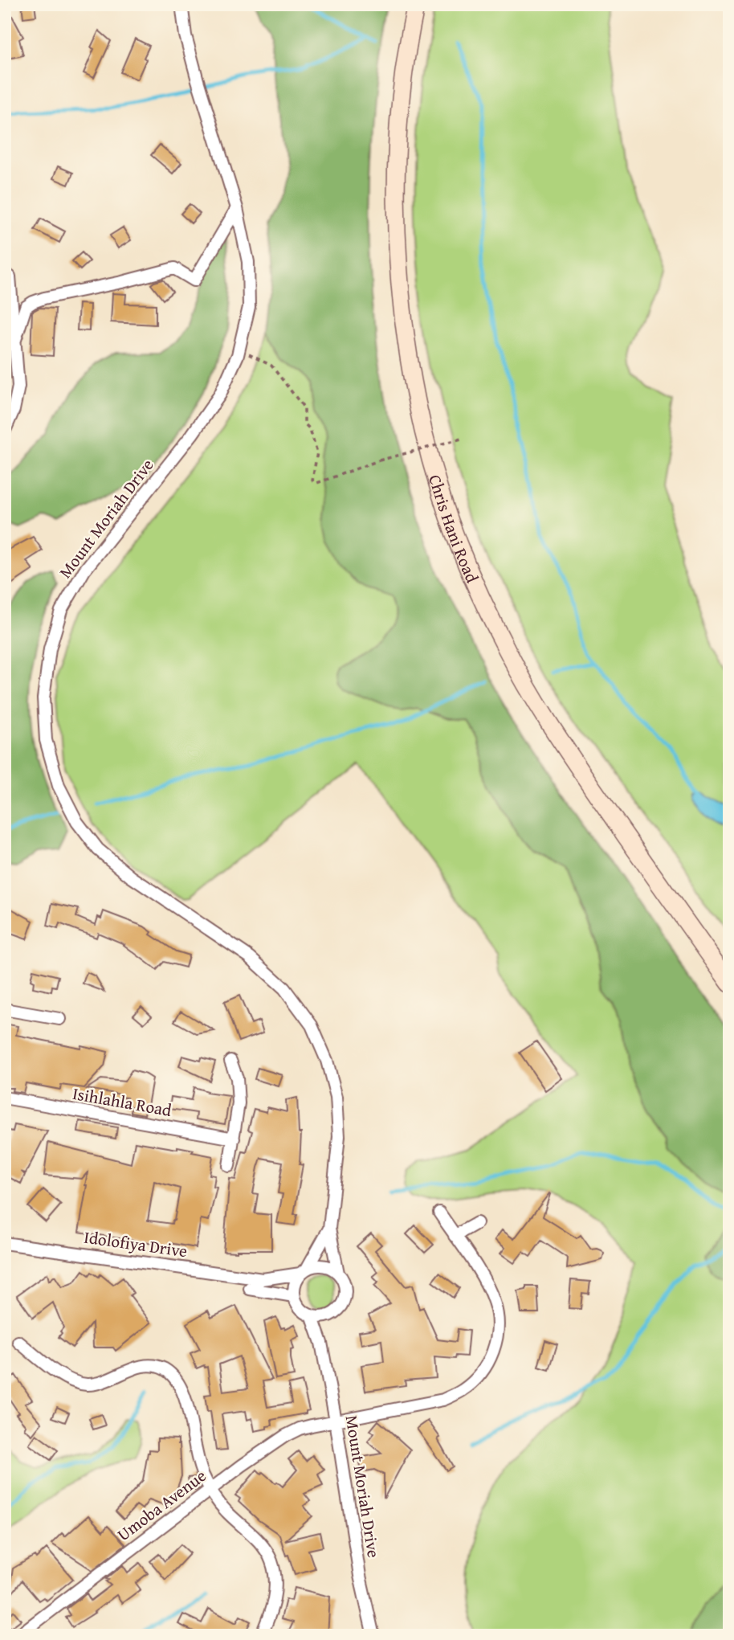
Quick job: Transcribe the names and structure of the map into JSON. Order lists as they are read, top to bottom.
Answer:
{
  "streets": {
    "main road": ["Chris Hani Road"],
    "street": [
      "Mount Moriah Drive",
      "Isihlahla Road",
      "Idolofiya Drive",
      "Umoba Avenue"
    ]
  },
  "crossings": [
    ["Mount Moriah Drive", "Idolofiya Drive"],
    ["Mount Moriah Drive", "Umoba Avenue"]
  ]
}
